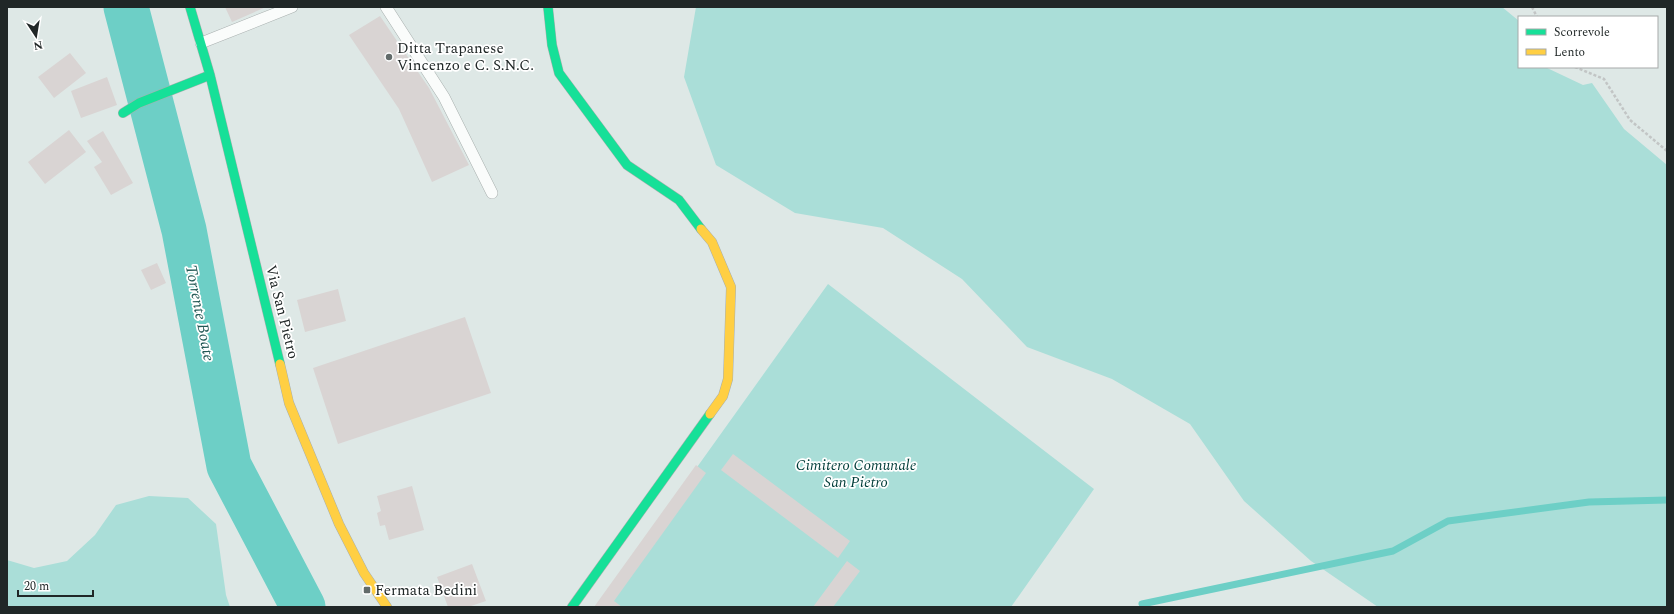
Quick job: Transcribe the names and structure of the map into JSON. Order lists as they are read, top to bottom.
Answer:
{
  "streets": {
    "street": ["Via San Pietro"]
  },
  "water": ["Torrente Boate"],
  "parks": ["Cimitero Comunale San Pietro"],
  "places": {
    "other": ["Ditta Trapanese Vincenzo e C. S.N.C."],
    "transit": ["Fermata Bedini"]
  },
  "legend": ["Scorrevole", "Lento"],
  "scale_bar": "20 m",
  "north": "bottom"
}
